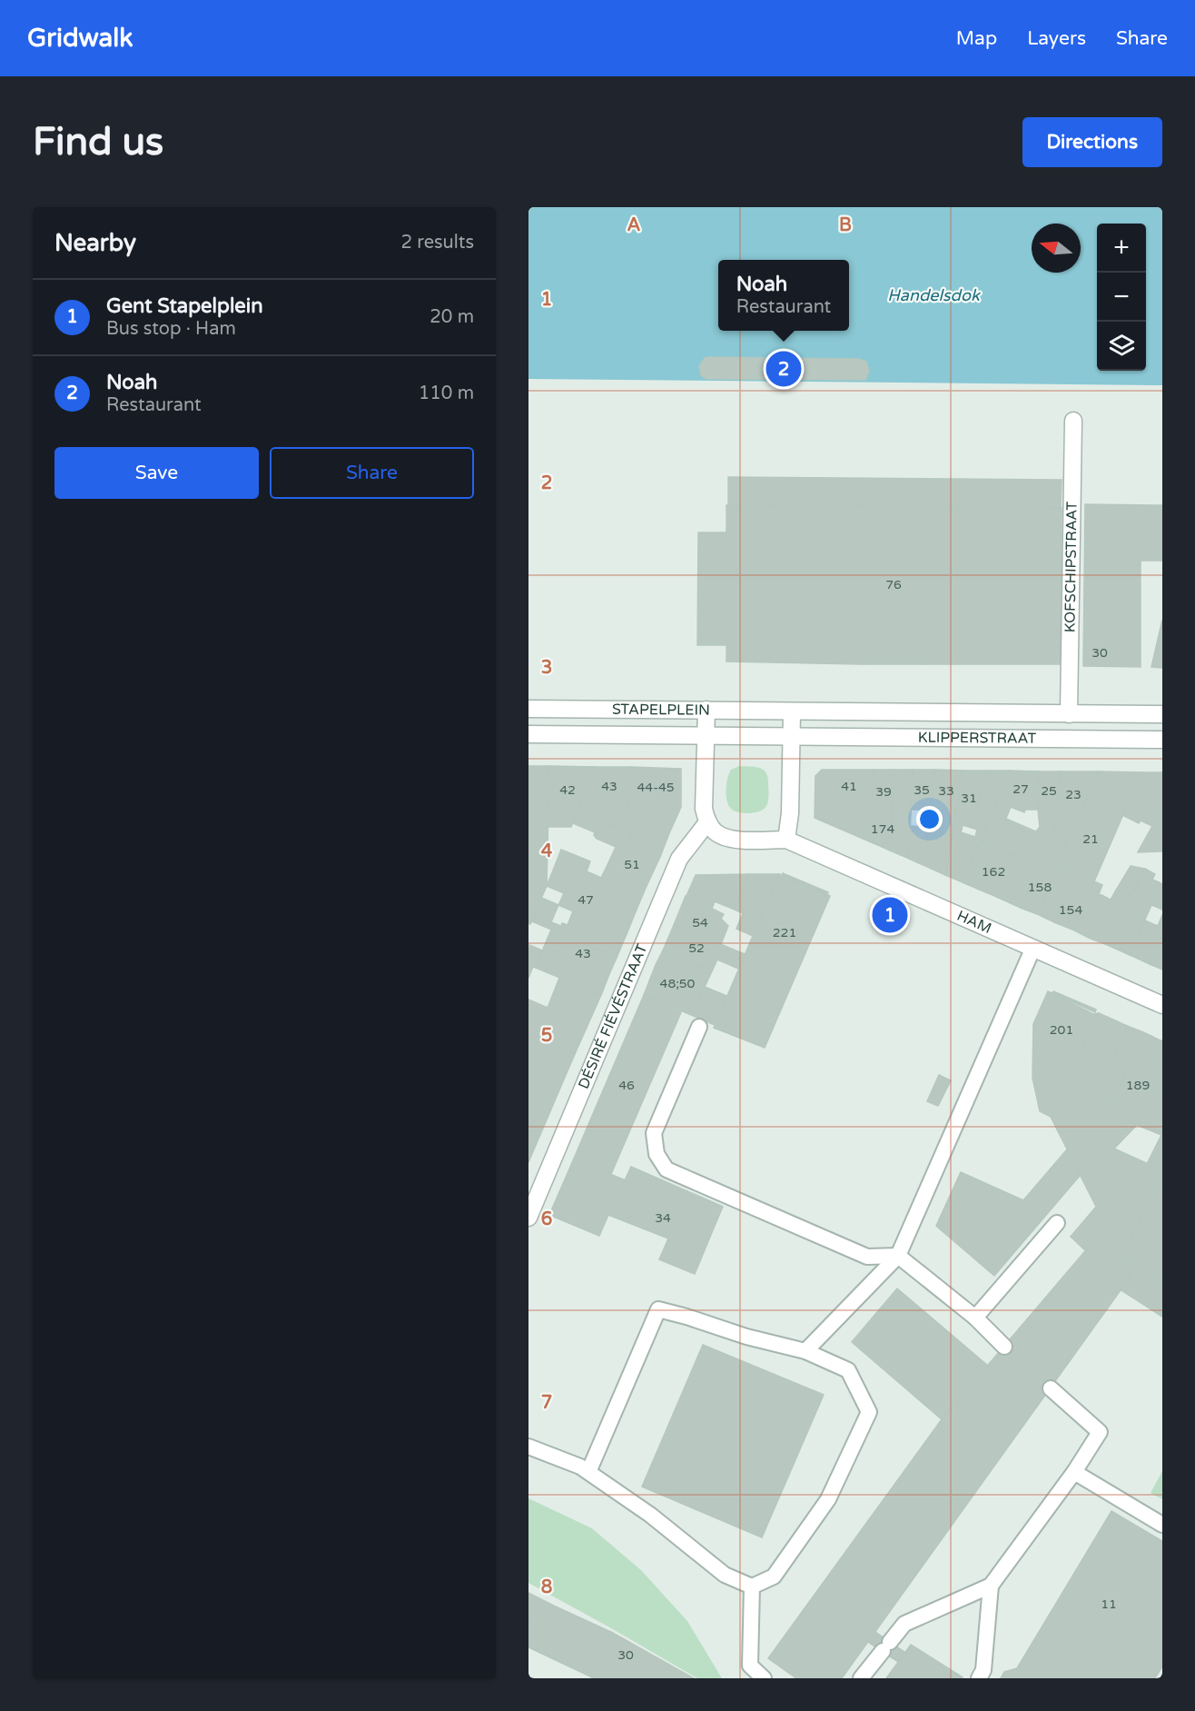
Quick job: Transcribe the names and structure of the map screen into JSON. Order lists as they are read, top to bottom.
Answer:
{
  "streets": {
    "street": [
      "KOFSCHIPSTRAAT",
      "STAPELPLEIN",
      "KLIPPERSTRAAT",
      "HAM",
      "DÉSIRÉ FIÉVÉSTRAAT"
    ]
  },
  "crossings": [
    ["KOFSCHIPSTRAAT", "KLIPPERSTRAAT"],
    ["STAPELPLEIN", "KLIPPERSTRAAT"],
    ["HAM", "DÉSIRÉ FIÉVÉSTRAAT"]
  ],
  "water": ["Handelsdok"],
  "house_numbers": [
    "76",
    "30",
    "43",
    "41",
    "44-45",
    "27",
    "42",
    "35",
    "33",
    "25",
    "39",
    "23",
    "31",
    "174",
    "21",
    "51",
    "162",
    "158",
    "47",
    "154",
    "54",
    "221",
    "52",
    "43",
    "48;50",
    "201",
    "46",
    "189",
    "34",
    "11",
    "30"
  ],
  "north": "left",
  "page": {
    "header": "Gridwalk",
    "nav": ["Map", "Layers", "Share"],
    "buttons": [
      "Directions",
      ["Save", "Share"]
    ],
    "title": "Find us",
    "heading": ["Nearby", "2 results"],
    "map_buttons": ["+", "−"],
    "popup": ["Noah", "Restaurant"],
    "list": [
      {
        "mark": "1",
        "name": "Gent Stapelplein",
        "note": "Bus stop · Ham",
        "value": "20 m"
      },
      {
        "mark": "2",
        "name": "Noah",
        "note": "Restaurant",
        "value": "110 m"
      }
    ],
    "pins": ["2", "1"]
  },
  "grid": {
    "columns": ["A", "B"],
    "rows": [
      "1",
      "2",
      "3",
      "4",
      "5",
      "6",
      "7",
      "8"
    ]
  }
}
